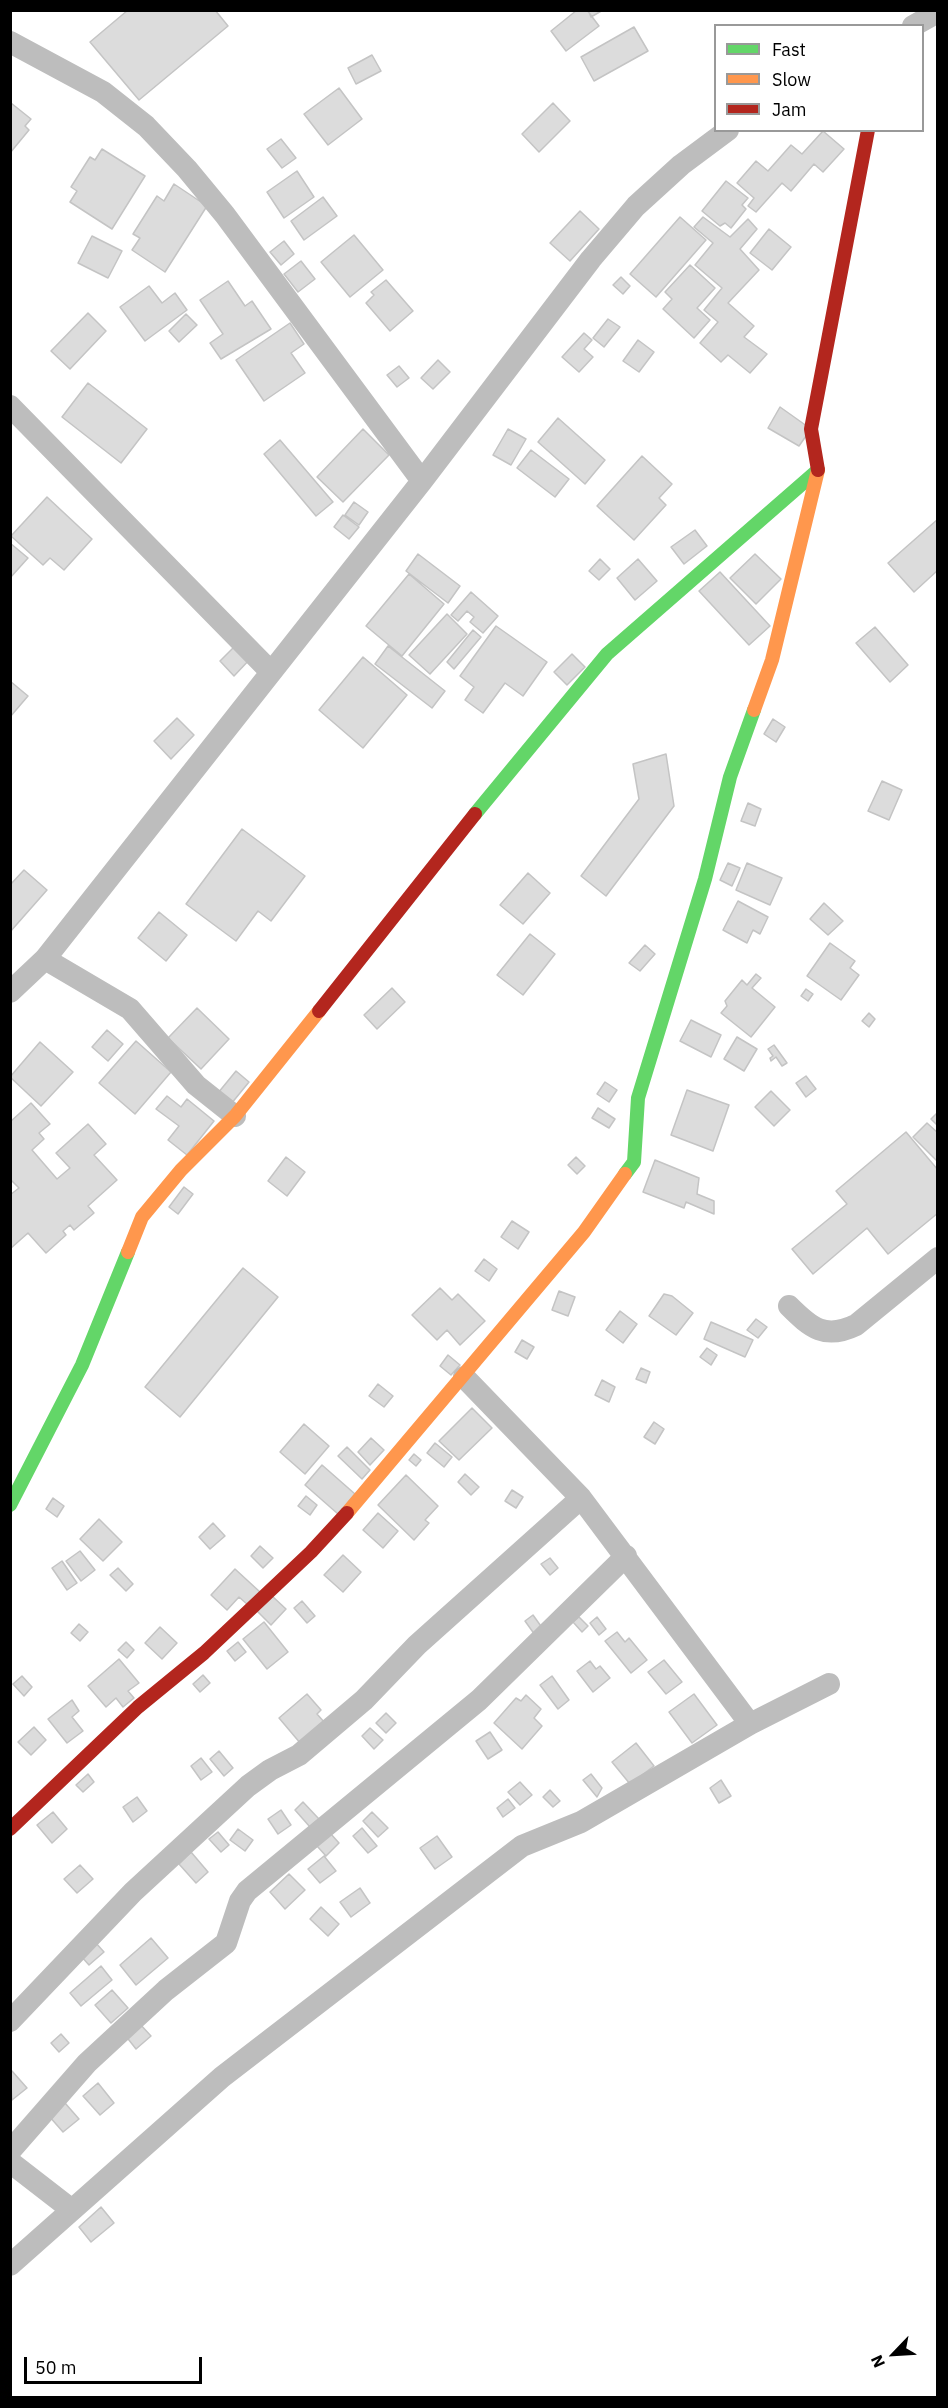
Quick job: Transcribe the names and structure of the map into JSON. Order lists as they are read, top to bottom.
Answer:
{
  "legend": ["Fast", "Slow", "Jam"],
  "scale_bar": "50 m",
  "north": "bottom left"
}
